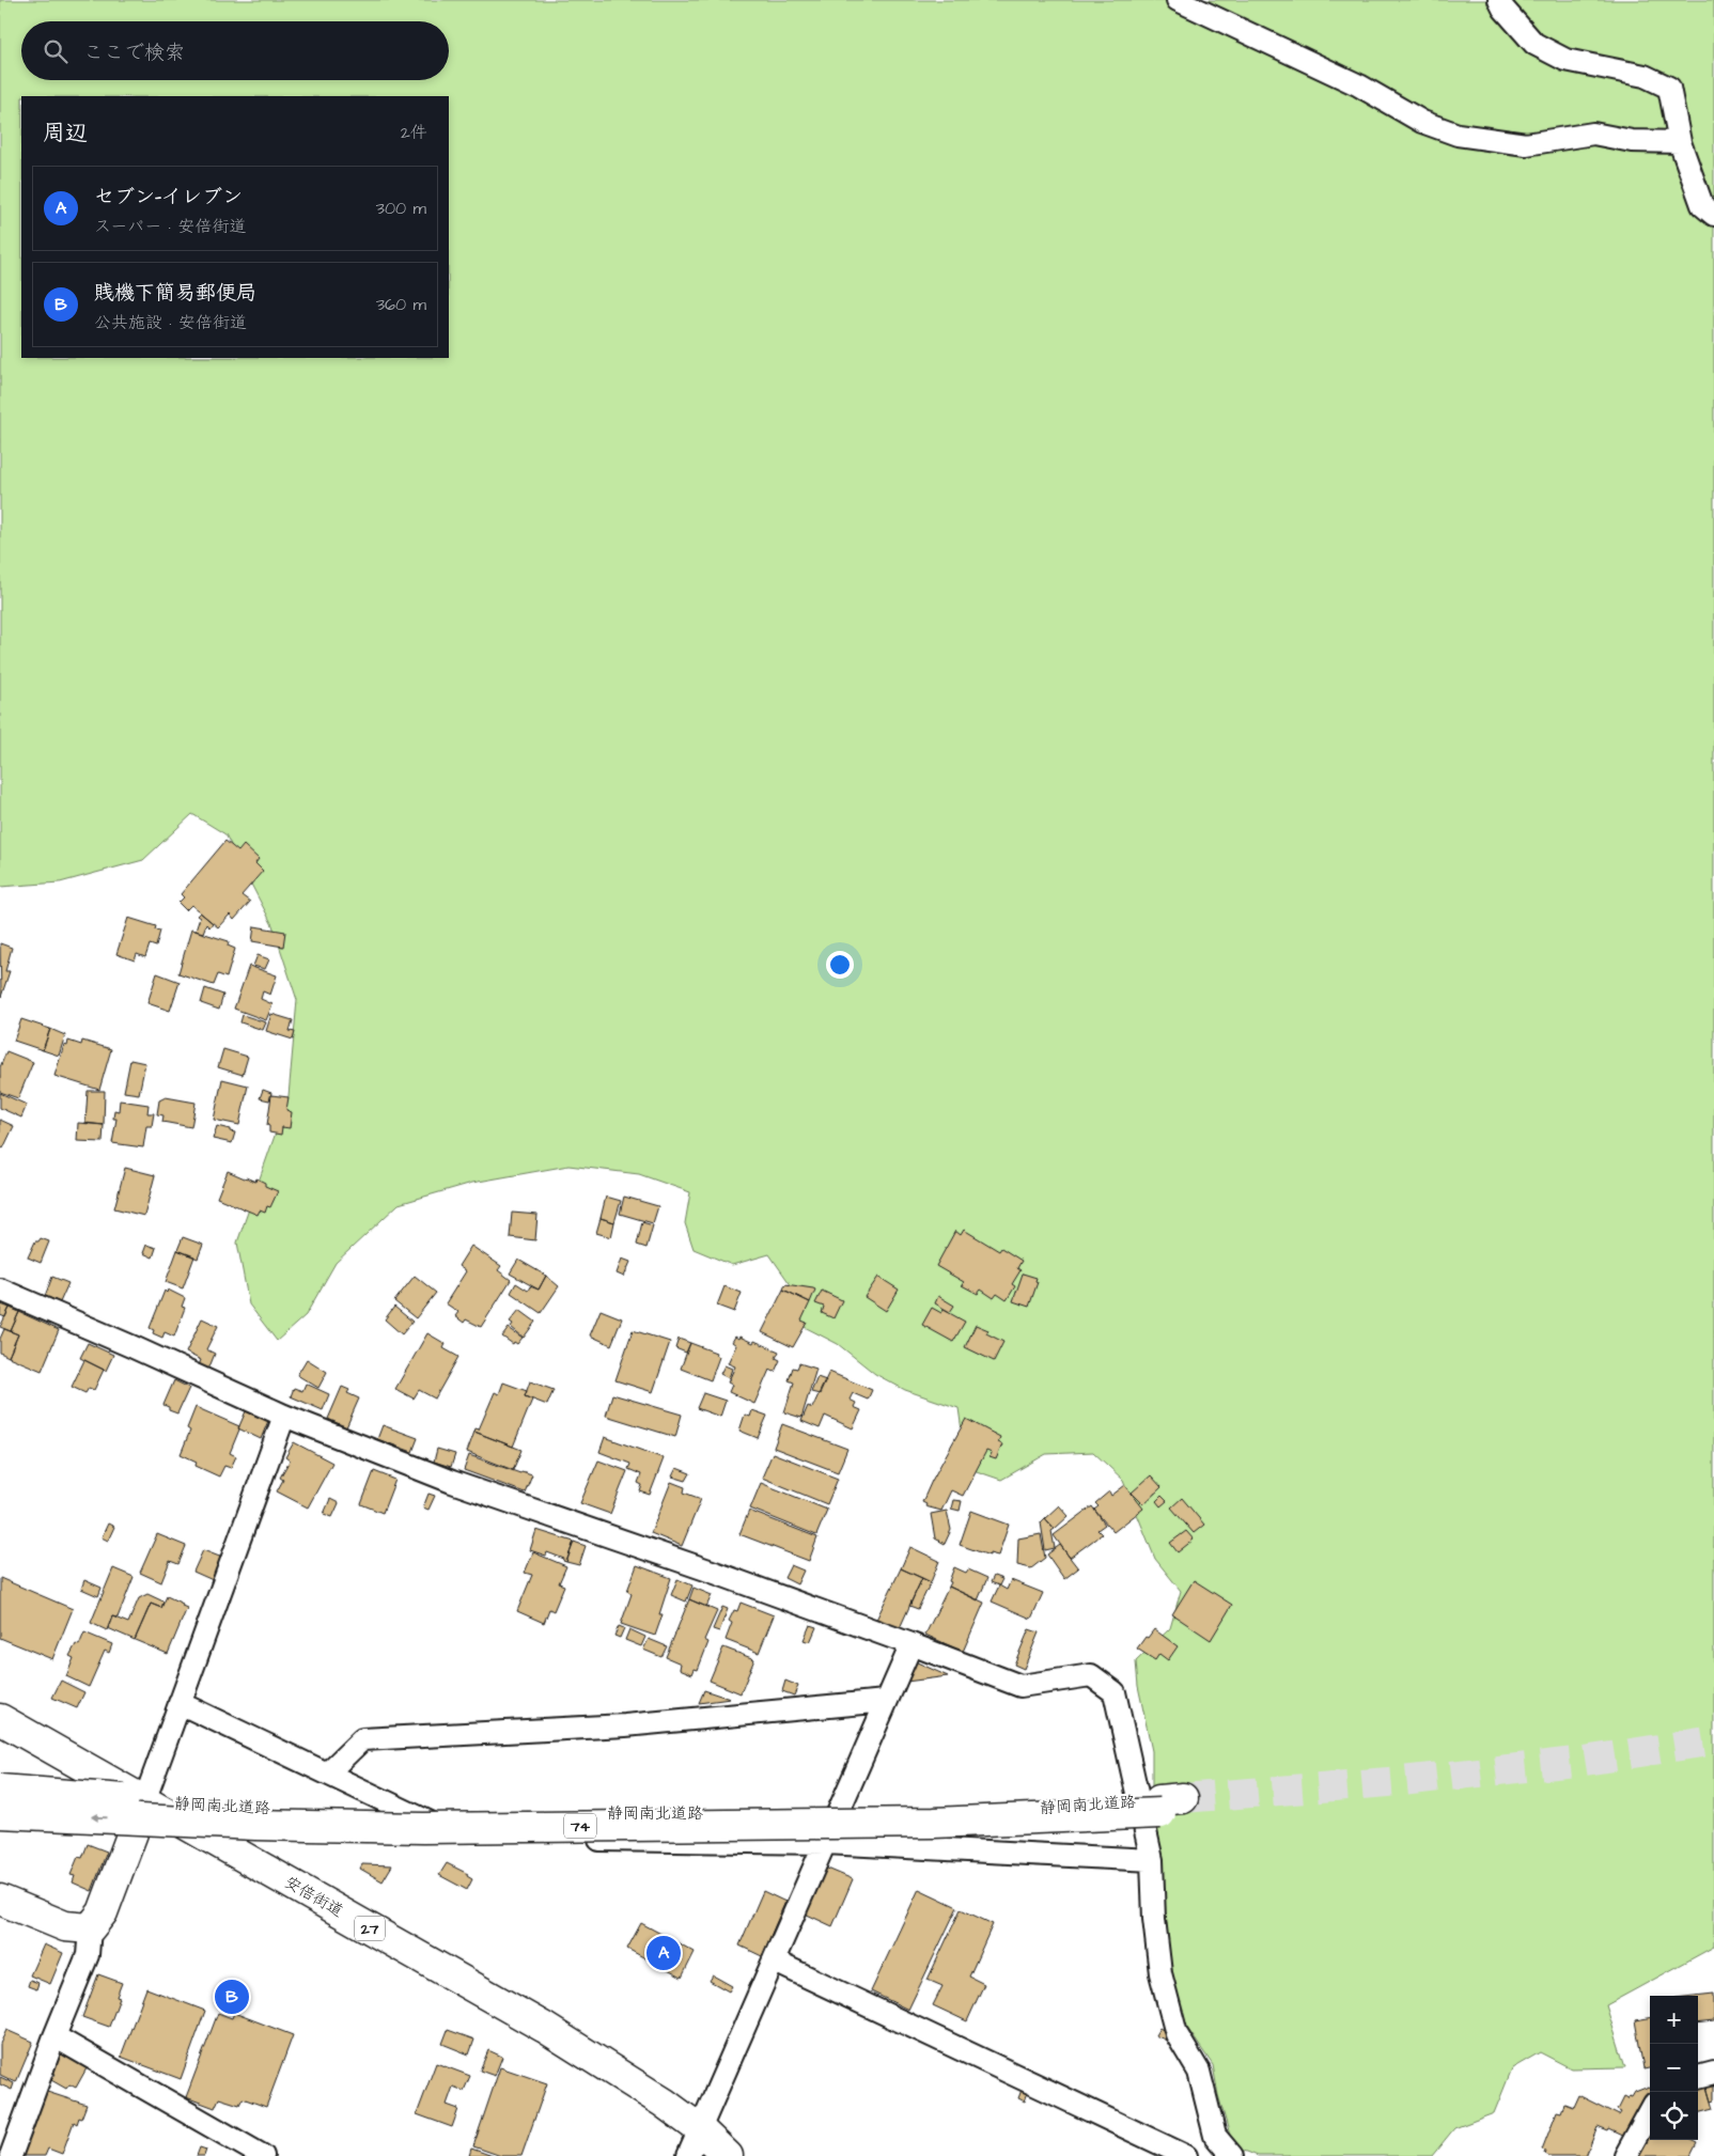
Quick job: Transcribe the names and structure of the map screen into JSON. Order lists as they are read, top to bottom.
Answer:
{
  "streets": {
    "main road": [
      "静岡南北道路",
      "74",
      "安倍街道",
      "27"
    ]
  },
  "page": {
    "search": "ここで検索",
    "heading": ["周辺", "2件"],
    "list": [
      {
        "mark": "A",
        "name": "セブン-イレブン",
        "note": "スーパー · 安倍街道",
        "value": "300 m"
      },
      {
        "mark": "B",
        "name": "賎機下簡易郵便局",
        "note": "公共施設 · 安倍街道",
        "value": "360 m"
      }
    ],
    "pins": ["A", "B"],
    "map_buttons": ["+", "−"]
  }
}
